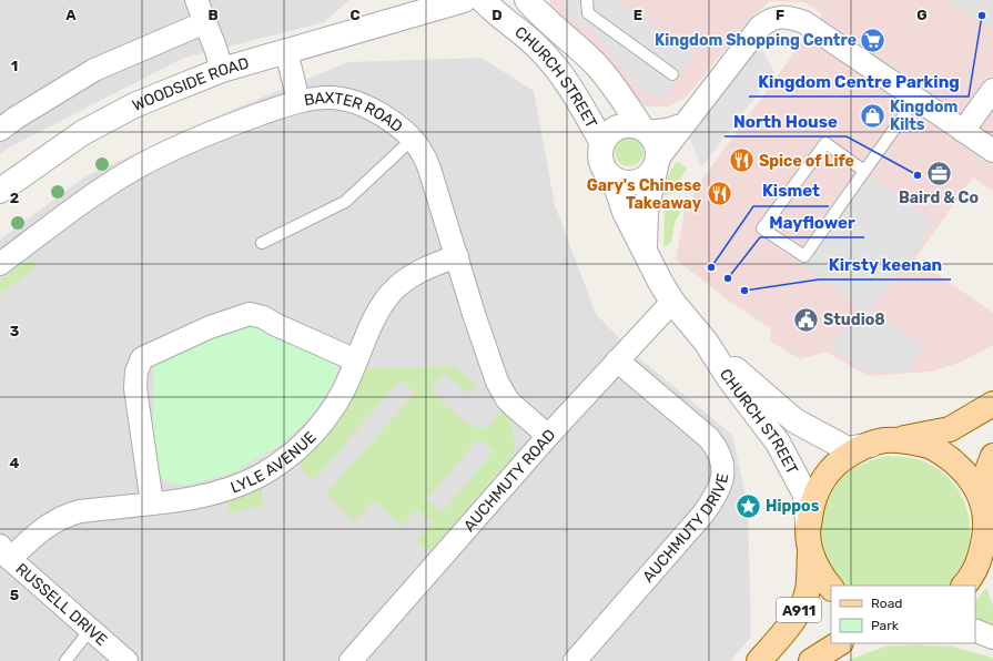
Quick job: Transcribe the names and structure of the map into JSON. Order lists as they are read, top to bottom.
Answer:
{
  "streets": {
    "main road": ["A911"],
    "street": [
      "CHURCH STREET",
      "WOODSIDE ROAD",
      "BAXTER ROAD",
      "LYLE AVENUE",
      "AUCHMUTY ROAD",
      "AUCHMUTY DRIVE",
      "RUSSELL DRIVE"
    ]
  },
  "crossings": [
    ["CHURCH STREET", "AUCHMUTY ROAD"],
    ["CHURCH STREET", "A911"],
    ["BAXTER ROAD", "LYLE AVENUE"],
    ["BAXTER ROAD", "AUCHMUTY ROAD"],
    ["LYLE AVENUE", "RUSSELL DRIVE"],
    ["AUCHMUTY ROAD", "AUCHMUTY DRIVE"]
  ],
  "places": {
    "other": [
      "Kingdom Centre Parking",
      "North House",
      "Kismet",
      "Mayflower",
      "Kirsty keenan"
    ],
    "supermarket": ["Kingdom Shopping Centre"],
    "shop": ["Kingdom Kilts"],
    "restaurant": ["Spice of Life", "Gary's Chinese Takeaway"],
    "office": ["Baird & Co"],
    "public building": ["Studio8"],
    "place": ["Hippos"]
  },
  "legend": ["Road", "Park"],
  "grid": {
    "columns": [
      "A",
      "B",
      "C",
      "D",
      "E",
      "F",
      "G"
    ],
    "rows": [
      "1",
      "2",
      "3",
      "4",
      "5"
    ]
  }
}
